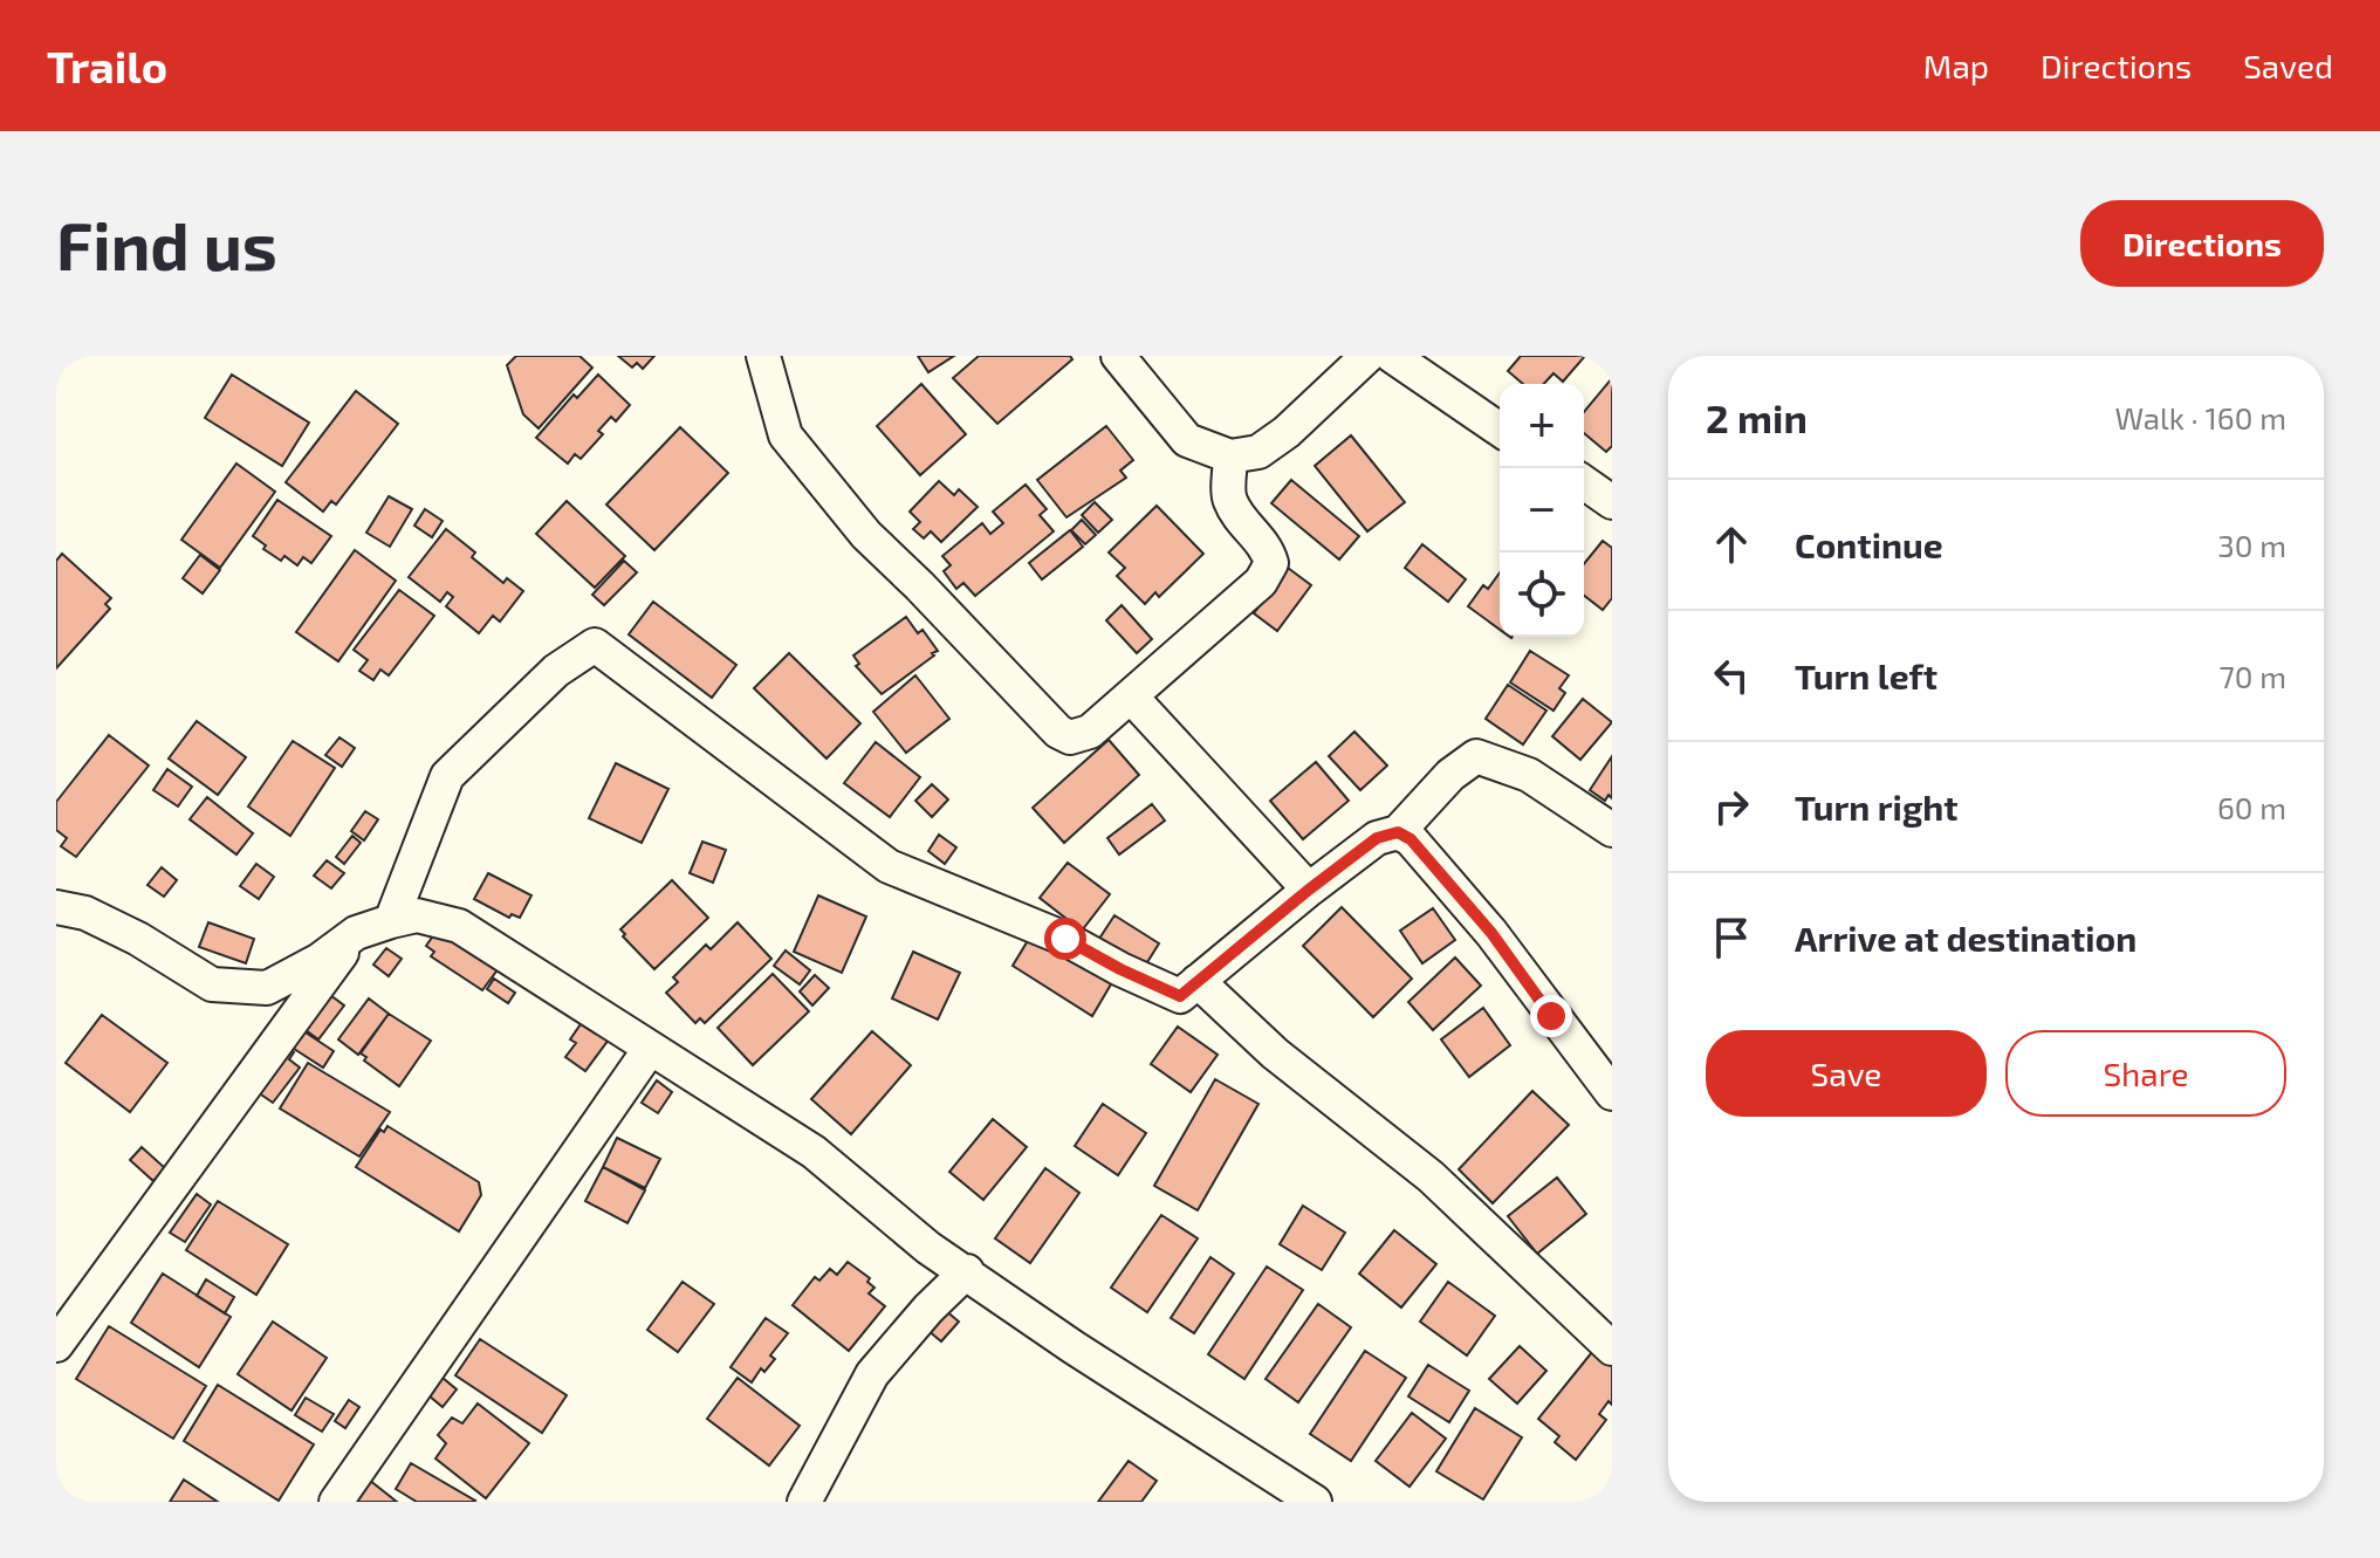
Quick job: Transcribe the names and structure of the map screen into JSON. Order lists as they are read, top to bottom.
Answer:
{
  "page": {
    "header": "Trailo",
    "nav": ["Map", "Directions", "Saved"],
    "buttons": [
      "Directions",
      ["Save", "Share"]
    ],
    "title": "Find us",
    "heading": ["2 min", "Walk · 160 m"],
    "map_buttons": ["+", "−"],
    "list": [
      ["Continue", "30 m"],
      ["Turn left", "70 m"],
      ["Turn right", "60 m"],
      "Arrive at destination"
    ]
  }
}
